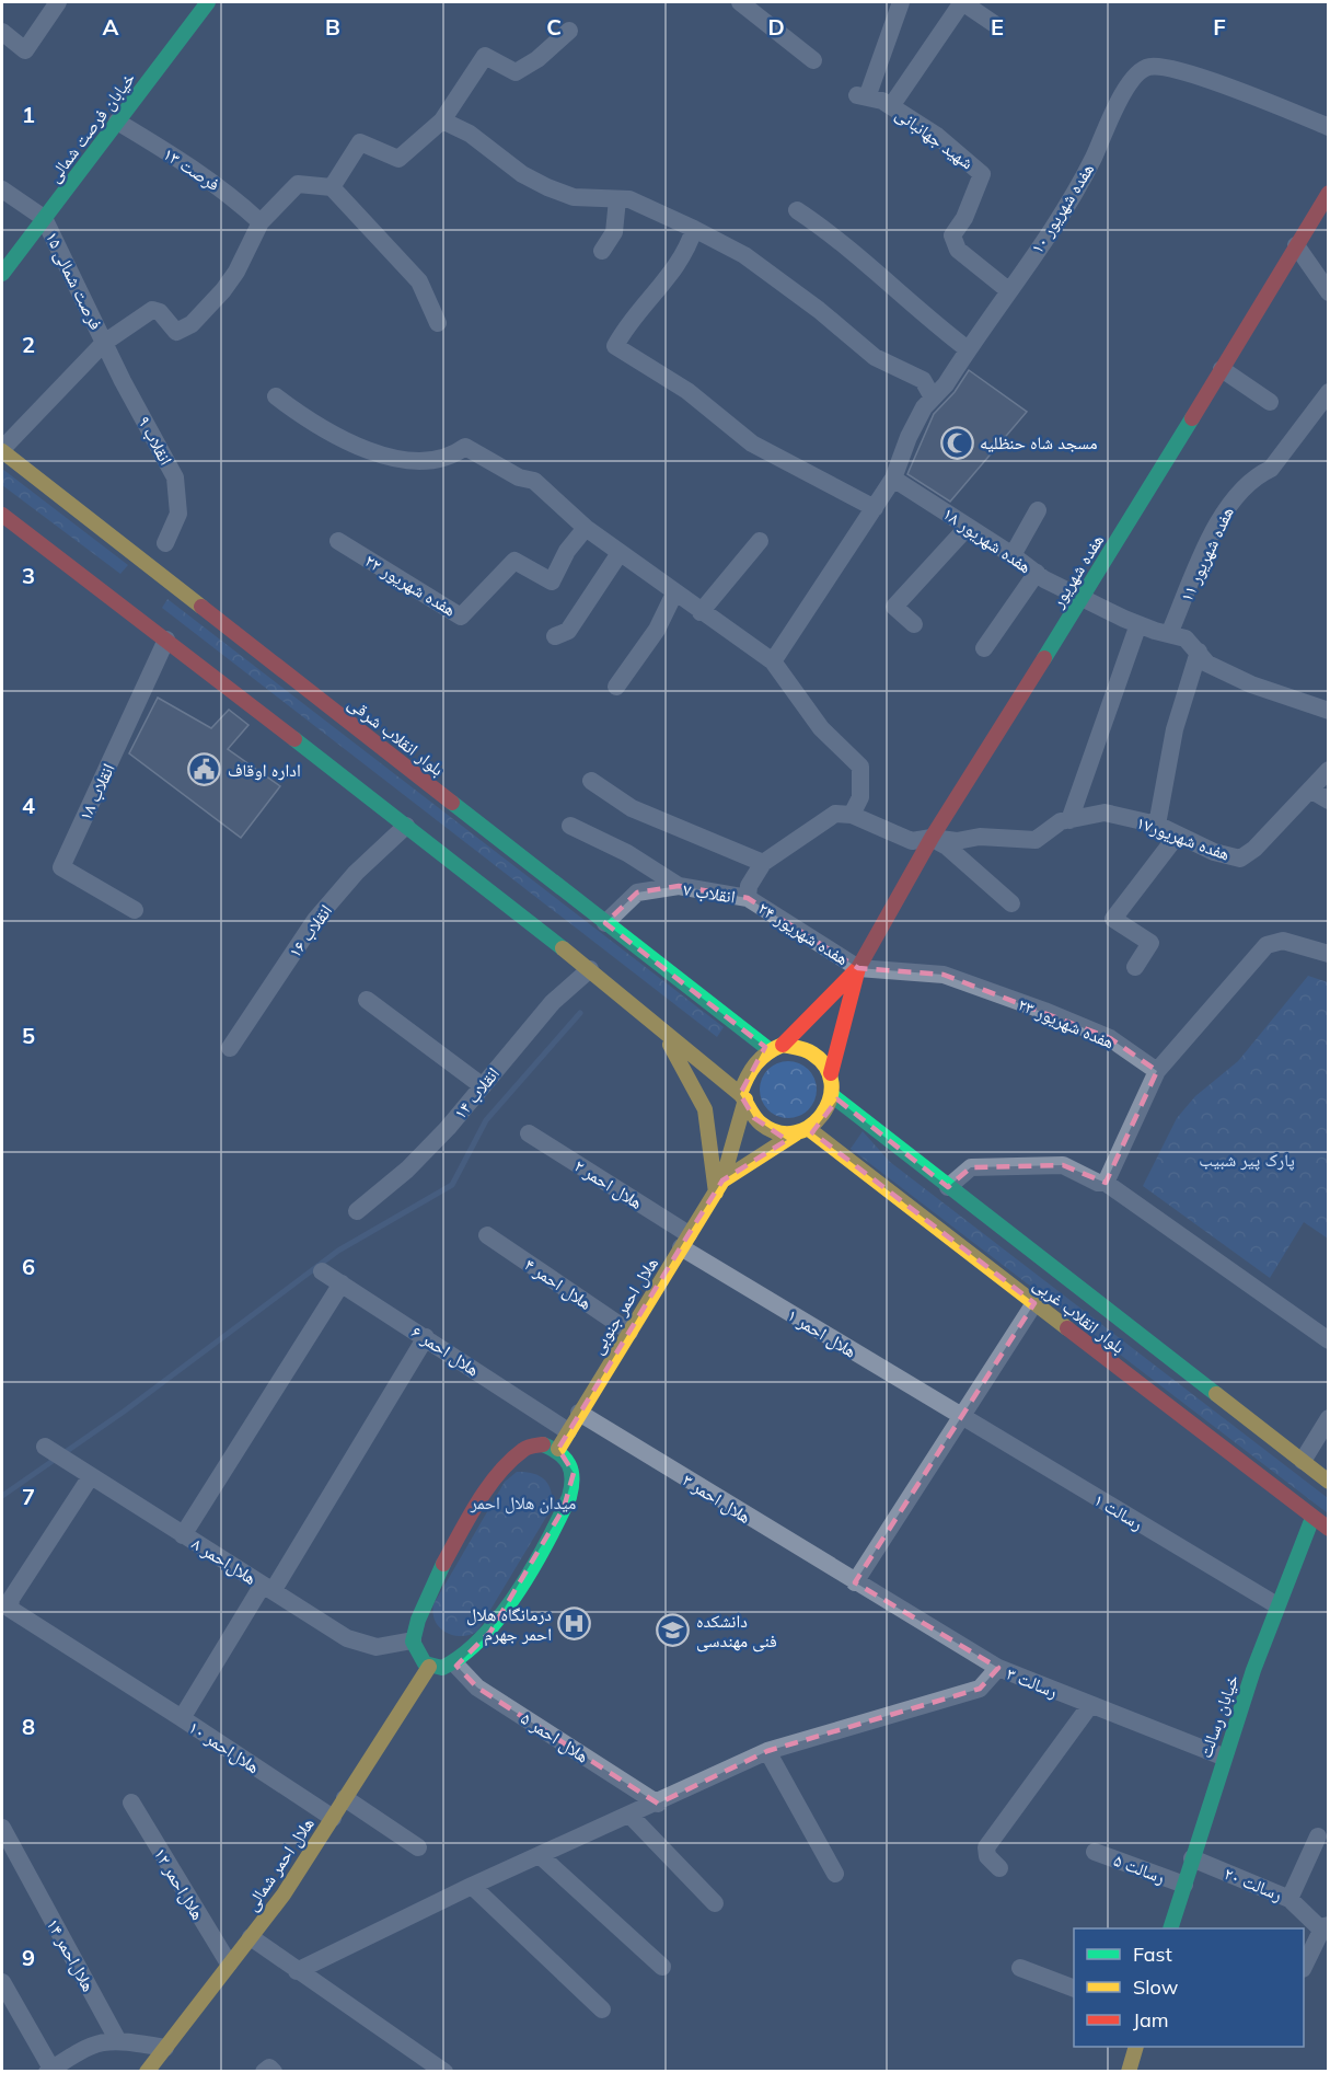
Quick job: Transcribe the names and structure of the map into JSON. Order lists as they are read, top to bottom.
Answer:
{
  "streets": {
    "main road": [
      "خیابان فرصت شمالی",
      "هفده شهریور",
      "بلوار انقلاب شرقی",
      "هلال احمر جنوبی",
      "بلوار انقلاب غربی",
      "خیابان رسالت",
      "هلال احمر شمالی"
    ],
    "street": [
      "شهید جهانبانی",
      "فرصت ۱۳",
      "هفده شهریور ۱۰",
      "فرصت شمالی ۱۵",
      "انقلاب ۹",
      "هفده شهریور ۱۸",
      "هفده شهریور ۱۱",
      "هفده شهریور ۲۲",
      "انقلاب ۱۸",
      "هفده شهریور۱۷",
      "انقلاب ۷",
      "انقلاب ۱۶",
      "هفده شهریور ۲۴",
      "هفده شهریور ۲۳",
      "انقلاب ۱۴",
      "هلال احمر ۲",
      "هلال احمر ۴",
      "هلال احمر ۱",
      "هلال احمر ۶",
      "هلال احمر ۳",
      "رسالت ۱",
      "هلال‌احمر ۸",
      "رسالت ۳",
      "هلال احمر ۵",
      "هلال‌احمر ۱۰",
      "رسالت ۵",
      "هلال‌احمر ۱۲",
      "رسالت ۲۰",
      "هلال‌احمر ۱۴"
    ]
  },
  "crossings": [
    ["خیابان فرصت شمالی", "فرصت ۱۳"],
    ["خیابان فرصت شمالی", "فرصت شمالی ۱۵"],
    ["شهید جهانبانی", "هفده شهریور ۱۰"],
    ["هفده شهریور ۱۰", "هفده شهریور ۱۸"],
    ["فرصت شمالی ۱۵", "انقلاب ۹"],
    ["هفده شهریور ۱۸", "هفده شهریور ۱۱"],
    ["هفده شهریور ۱۸", "هفده شهریور"],
    ["هفده شهریور", "بلوار انقلاب شرقی"],
    ["هفده شهریور", "هفده شهریور۱۷"],
    ["هفده شهریور", "هفده شهریور ۲۴"],
    ["هفده شهریور", "هفده شهریور ۲۳"],
    ["هفده شهریور", "هلال احمر جنوبی"],
    ["هفده شهریور", "بلوار انقلاب غربی"],
    ["بلوار انقلاب شرقی", "انقلاب ۷"],
    ["بلوار انقلاب شرقی", "هلال احمر جنوبی"],
    ["بلوار انقلاب شرقی", "بلوار انقلاب غربی"],
    ["انقلاب ۷", "هفده شهریور ۲۴"],
    ["هفده شهریور ۲۴", "هفده شهریور ۲۳"],
    ["هلال احمر ۲", "هلال احمر جنوبی"],
    ["هلال احمر ۲", "هلال احمر ۱"],
    ["هلال احمر ۴", "هلال احمر جنوبی"],
    ["هلال احمر جنوبی", "بلوار انقلاب غربی"],
    ["هلال احمر جنوبی", "هلال احمر ۱"],
    ["هلال احمر جنوبی", "هلال احمر ۶"],
    ["هلال احمر جنوبی", "هلال احمر ۳"],
    ["بلوار انقلاب غربی", "خیابان رسالت"],
    ["هلال احمر ۱", "رسالت ۱"],
    ["هلال احمر ۶", "هلال‌احمر ۱۰"],
    ["هلال احمر ۳", "رسالت ۳"],
    ["رسالت ۱", "خیابان رسالت"],
    ["هلال‌احمر ۸", "هلال‌احمر ۱۰"],
    ["رسالت ۳", "خیابان رسالت"],
    ["خیابان رسالت", "رسالت ۵"],
    ["خیابان رسالت", "رسالت ۲۰"],
    ["هلال‌احمر ۱۰", "هلال احمر شمالی"],
    ["هلال احمر شمالی", "هلال‌احمر ۱۲"]
  ],
  "parks": ["پارک پیر شبیب", "میدان هلال احمر"],
  "places": {
    "mosque": ["مسجد شاه حنظلیه"],
    "public building": ["اداره اوقاف"],
    "hospital": ["درمانگاه هلال احمر جهرم"],
    "school or university": ["دانشکده فنی مهندسی"]
  },
  "legend": ["Fast", "Slow", "Jam"],
  "grid": {
    "columns": [
      "A",
      "B",
      "C",
      "D",
      "E",
      "F"
    ],
    "rows": [
      "1",
      "2",
      "3",
      "4",
      "5",
      "6",
      "7",
      "8",
      "9"
    ]
  }
}
